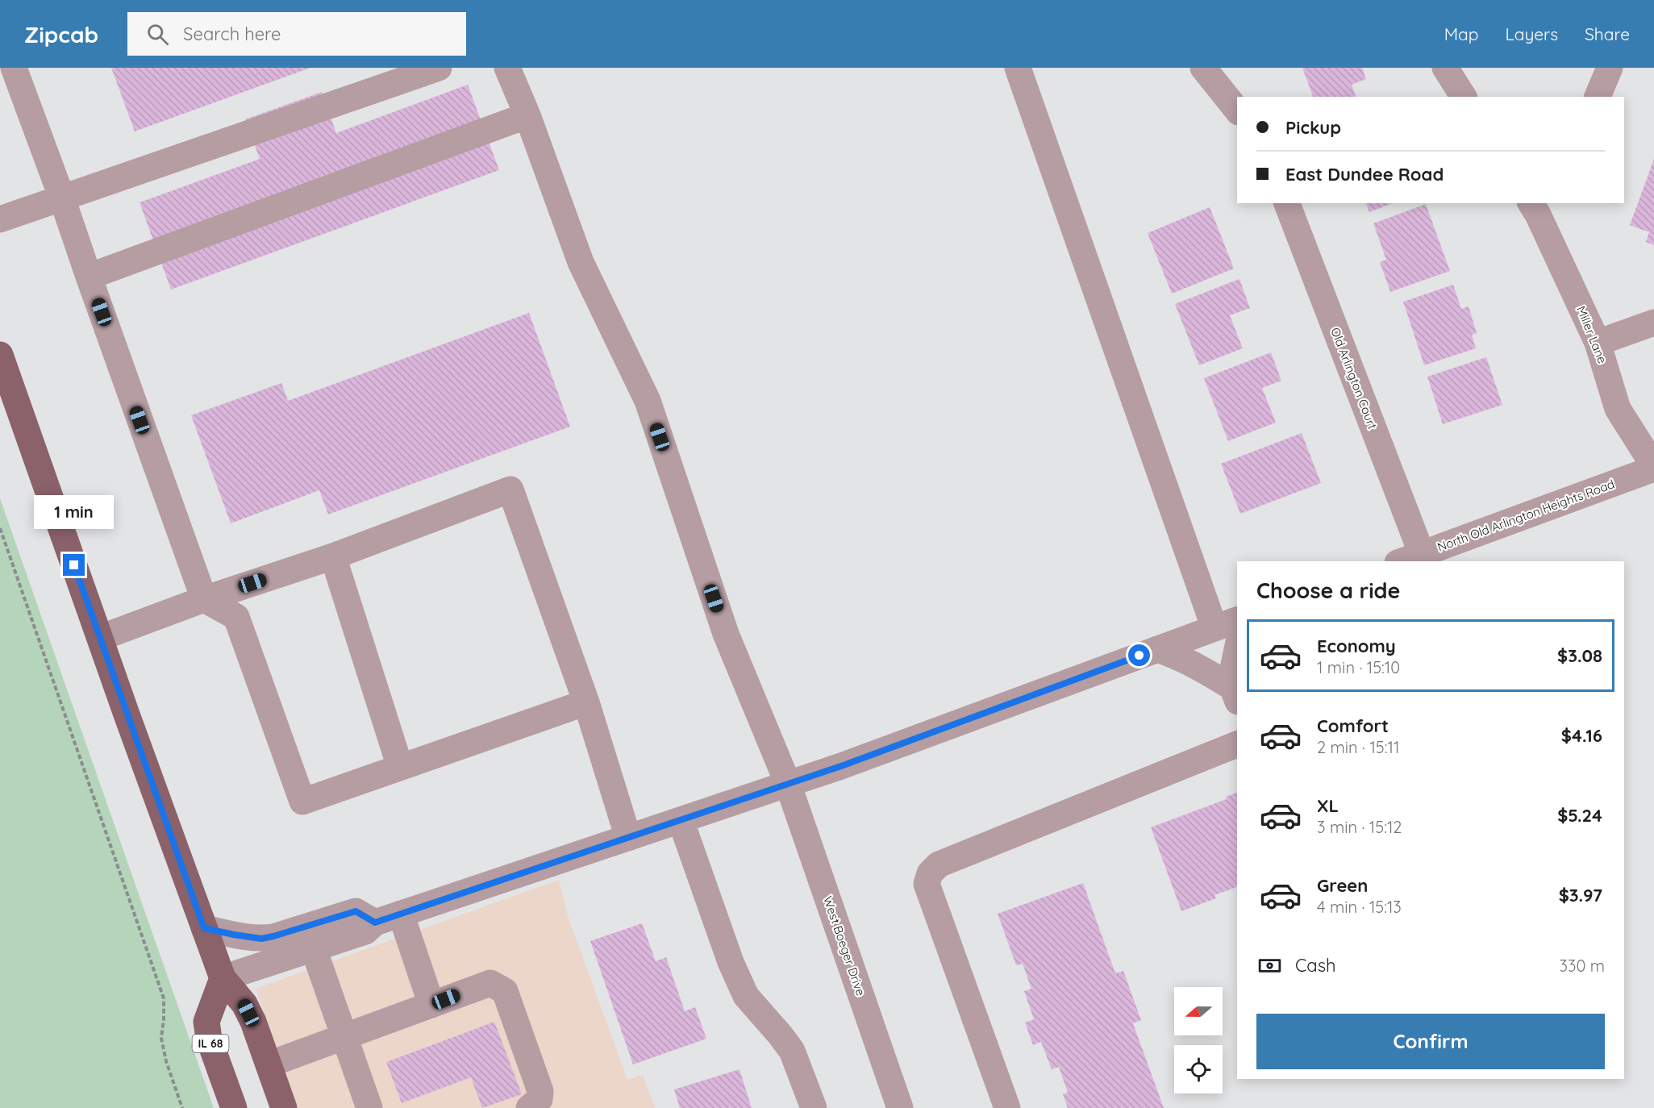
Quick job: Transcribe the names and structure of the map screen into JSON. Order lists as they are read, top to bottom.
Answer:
{
  "streets": {
    "main road": ["IL 68"],
    "street": [
      "Miller Lane",
      "Old Arlington Court",
      "North Old Arlington Heights Road",
      "West Boeger Drive"
    ]
  },
  "crossings": [
    ["Miller Lane", "North Old Arlington Heights Road"],
    ["Old Arlington Court", "North Old Arlington Heights Road"]
  ],
  "north": "left",
  "page": {
    "header": "Zipcab",
    "search": "Search here",
    "nav": ["Map", "Layers", "Share"],
    "banner": ["Pickup", "East Dundee Road"],
    "bubble": "1 min",
    "heading": "Choose a ride",
    "list": [
      {
        "name": "Economy",
        "note": "1 min · 15:10",
        "value": "$3.08"
      },
      {
        "name": "Comfort",
        "note": "2 min · 15:11",
        "value": "$4.16"
      },
      {
        "name": "XL",
        "note": "3 min · 15:12",
        "value": "$5.24"
      },
      {
        "name": "Green",
        "note": "4 min · 15:13",
        "value": "$3.97"
      }
    ],
    "pay": ["Cash", "330 m"],
    "buttons": "Confirm"
  }
}
